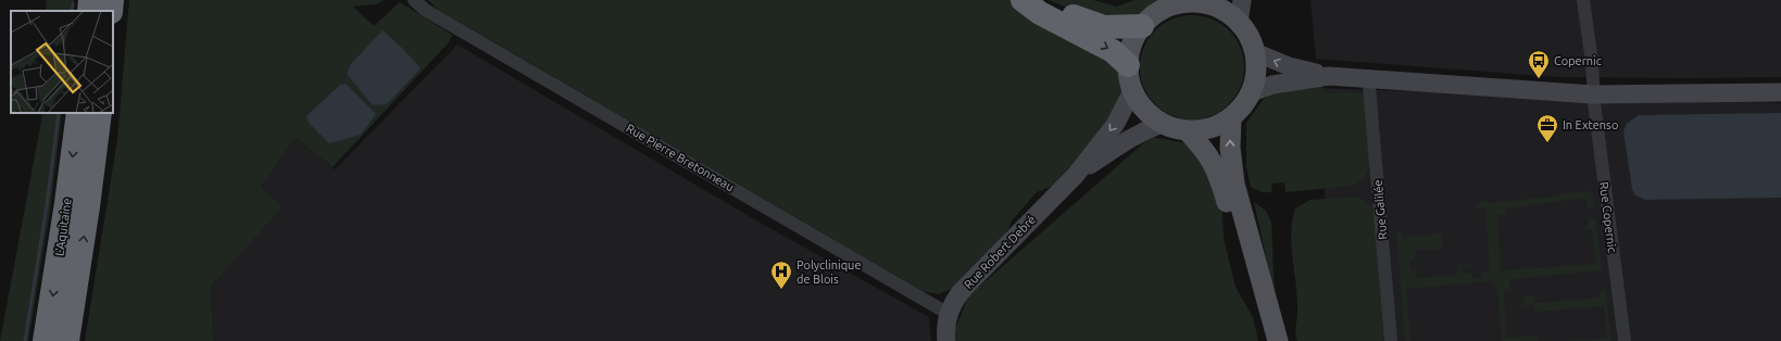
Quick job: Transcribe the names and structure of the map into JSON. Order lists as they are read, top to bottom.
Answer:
{
  "streets": {
    "highway": ["L'Aquitaine"],
    "street": [
      "Rue Pierre Bretonneau",
      "Rue Galilée",
      "Rue Copernic",
      "Rue Robert Debré"
    ]
  },
  "crossings": [
    ["Rue Pierre Bretonneau", "Rue Robert Debré"]
  ],
  "places": {
    "bus stop": ["Copernic"],
    "office": ["In Extenso"],
    "hospital": ["Polyclinique de Blois"]
  }
}
